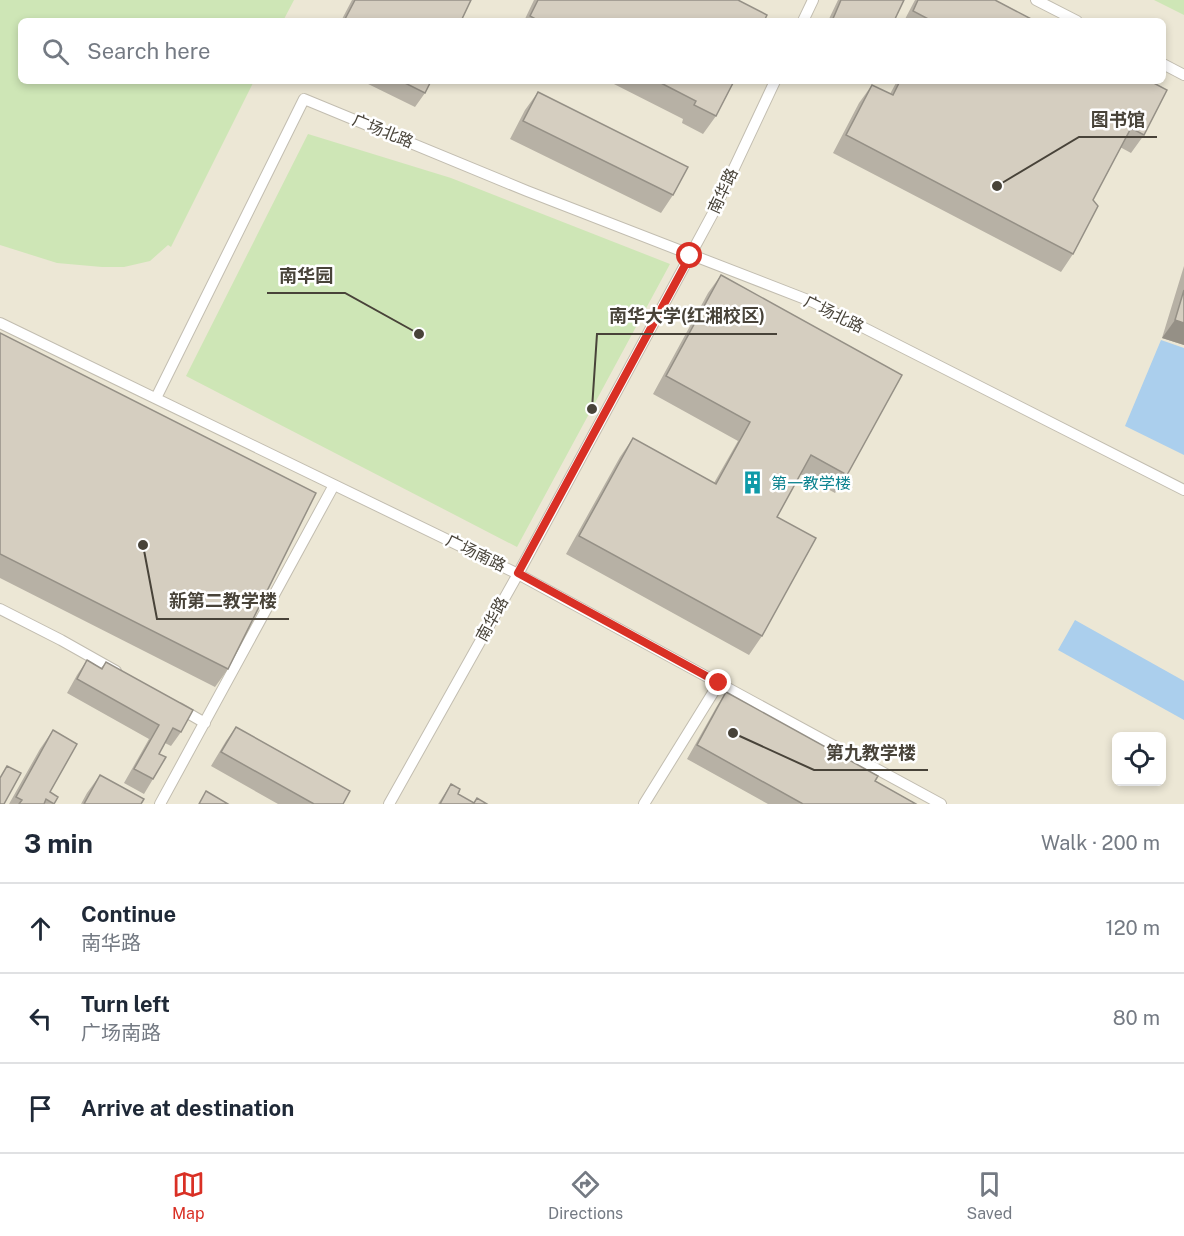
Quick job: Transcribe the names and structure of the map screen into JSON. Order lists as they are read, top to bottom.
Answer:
{
  "streets": {
    "lane": ["广场北路", "南华路", "广场南路"]
  },
  "crossings": [
    ["广场北路", "南华路"],
    ["广场北路", "广场南路"],
    ["南华路", "广场南路"]
  ],
  "places": {
    "other": [
      "图书馆",
      "南华园",
      "南华大学(红湘校区)",
      "新第二教学楼",
      "第九教学楼"
    ],
    "building": ["第一教学楼"]
  },
  "page": {
    "search": "Search here",
    "heading": ["3 min", "Walk · 200 m"],
    "list": [
      ["Continue", "南华路", "120 m"],
      ["Turn left", "广场南路", "80 m"],
      "Arrive at destination"
    ],
    "nav": ["Map", "Directions", "Saved"]
  }
}
